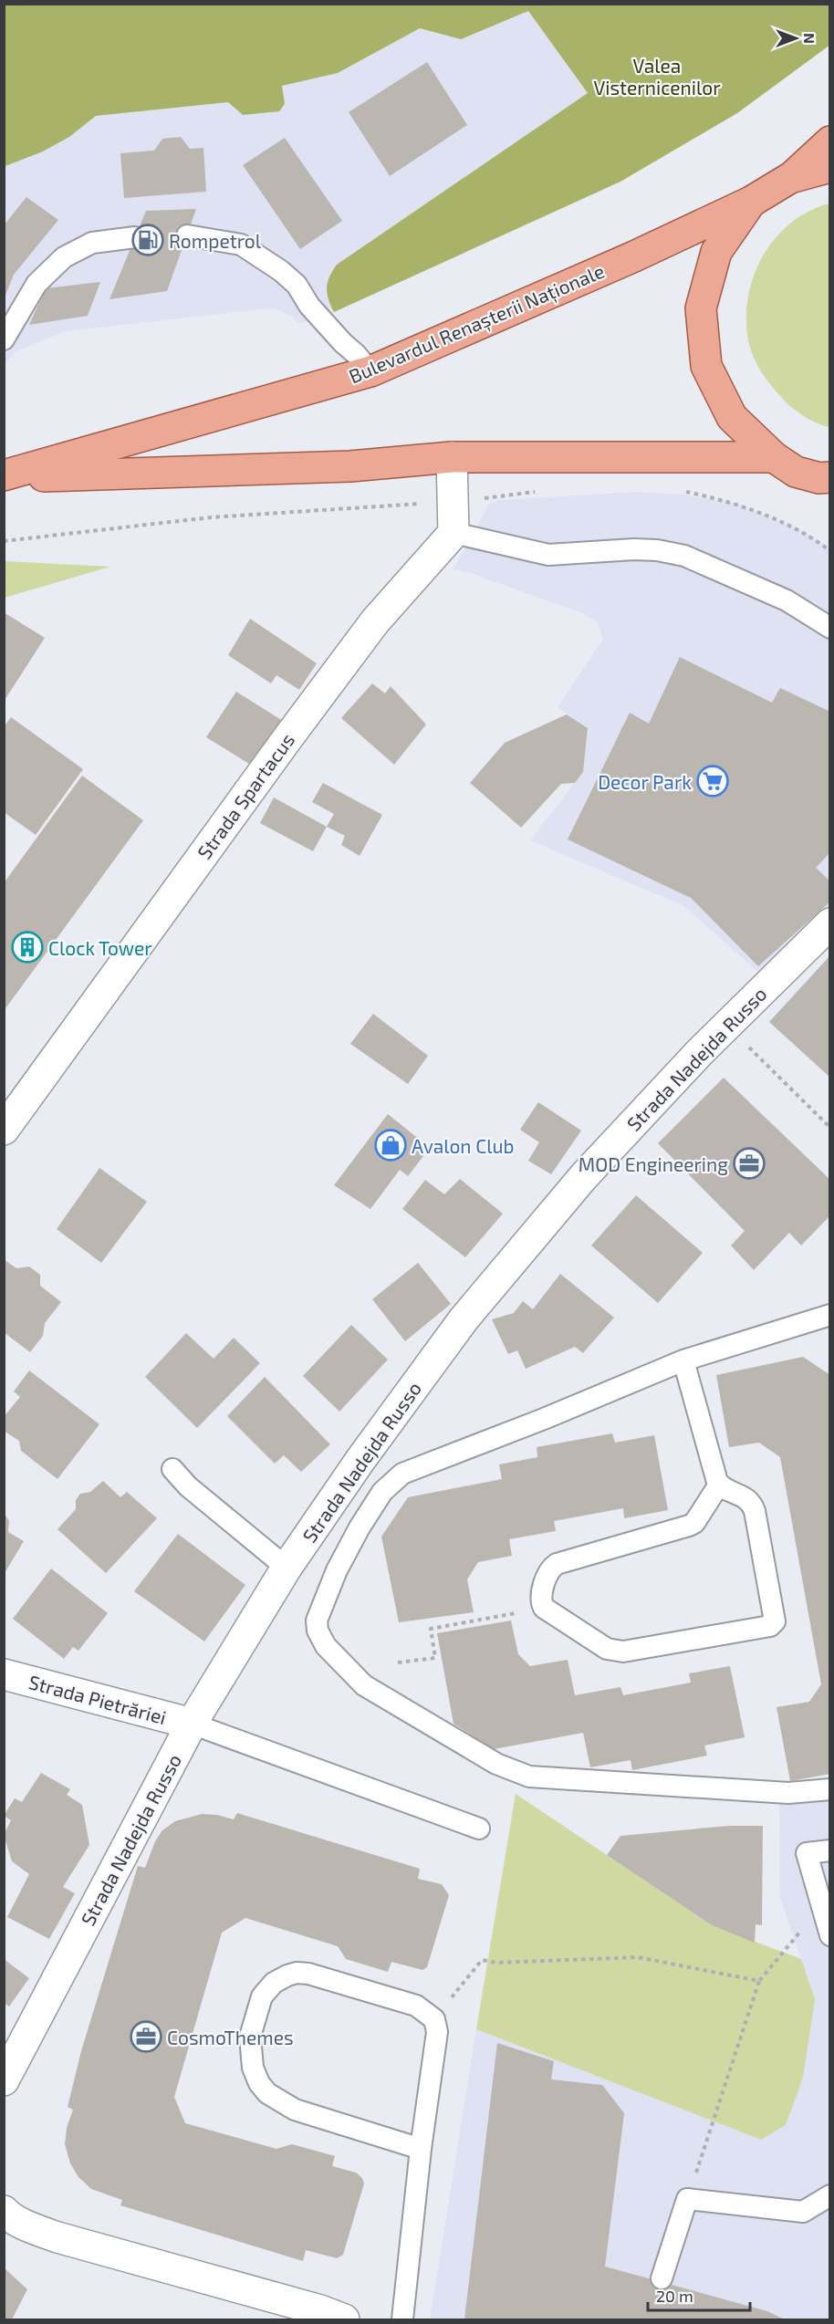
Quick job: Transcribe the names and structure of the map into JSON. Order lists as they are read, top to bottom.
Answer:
{
  "streets": {
    "main road": ["Bulevardul Renașterii Naționale"],
    "street": ["Strada Spartacus", "Strada Nadejda Russo", "Strada Pietrăriei"]
  },
  "crossings": [
    ["Strada Nadejda Russo", "Strada Pietrăriei"]
  ],
  "parks": ["Valea Visternicenilor"],
  "places": {
    "fuel station": ["Rompetrol"],
    "supermarket": ["Decor Park"],
    "building": ["Clock Tower"],
    "shop": ["Avalon Club"],
    "office": ["MOD Engineering", "CosmoThemes"]
  },
  "scale_bar": "20 m",
  "north": "right"
}
